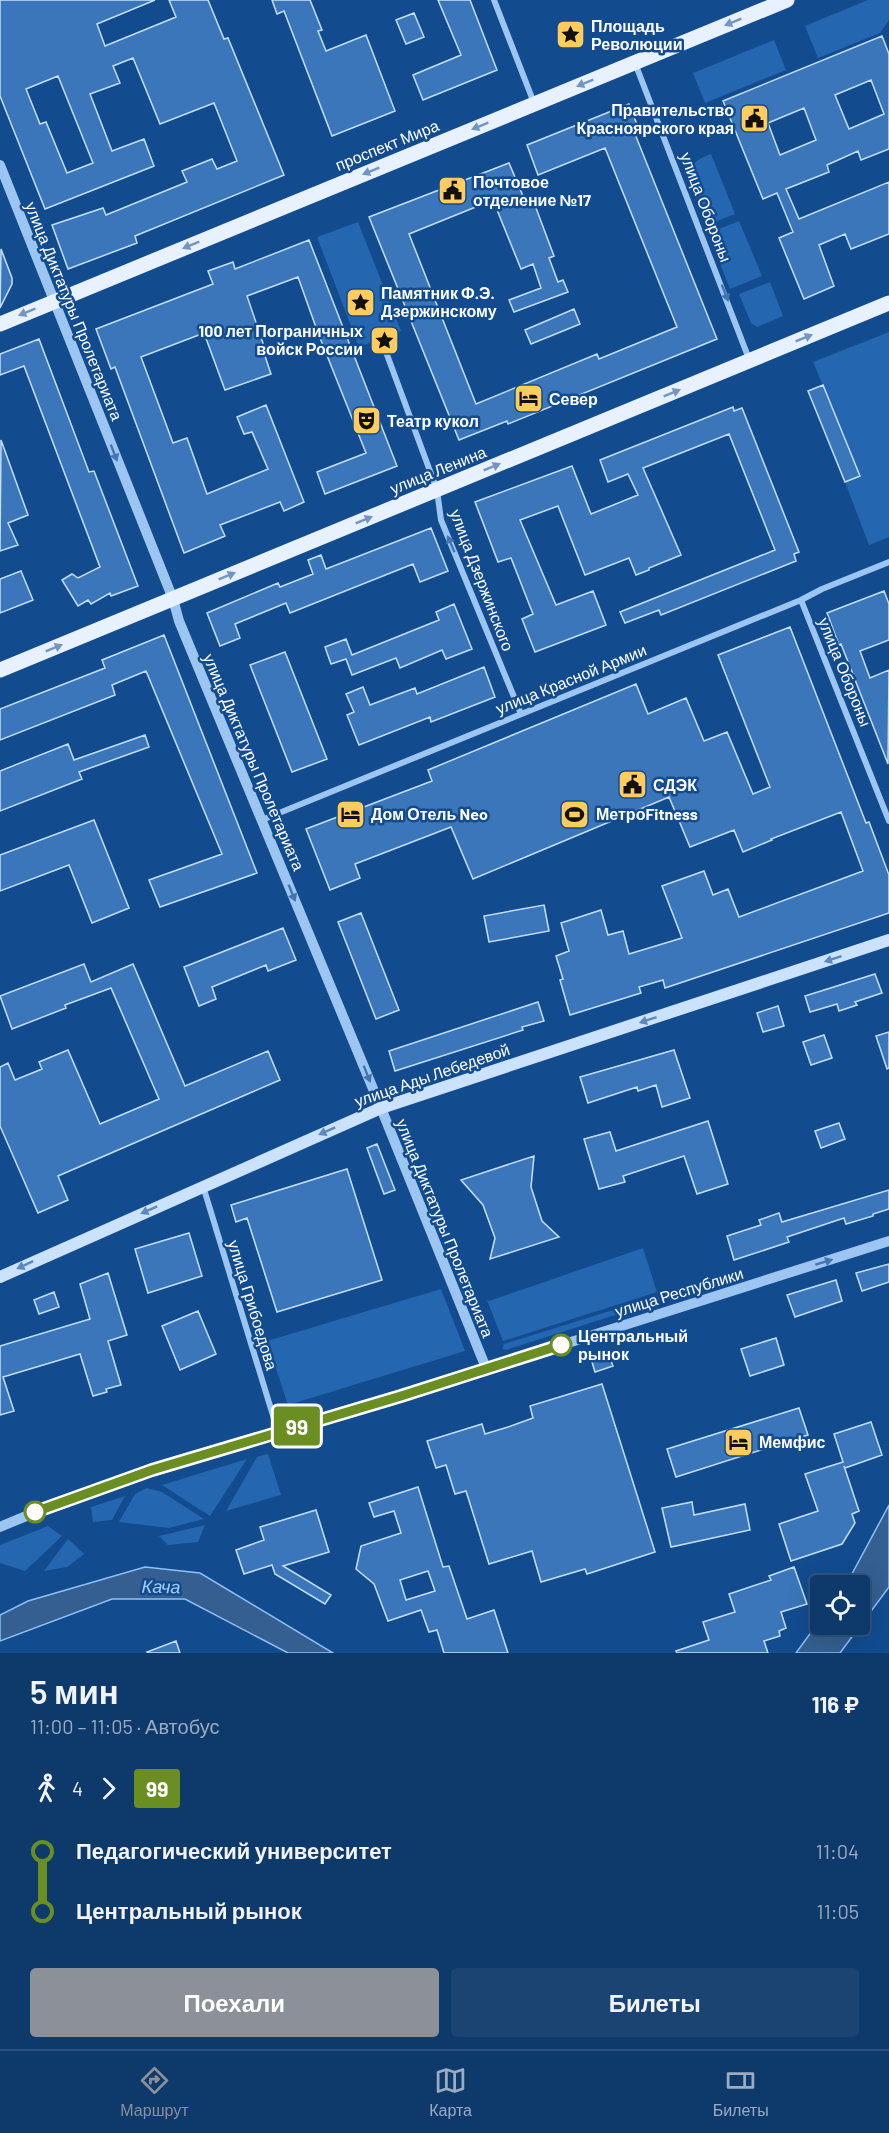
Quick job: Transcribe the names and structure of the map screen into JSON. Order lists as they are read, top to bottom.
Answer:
{
  "streets": {
    "main road": ["проспект Мира", "улица Ленина", "улица Ады Лебедевой"],
    "street": [
      "улица Обороны",
      "улица Диктатуры Пролетариата",
      "улица Дзержинского",
      "улица Красной Армии",
      "улица Республики",
      "улица Грибоедова"
    ]
  },
  "crossings": [
    ["проспект Мира", "улица Обороны"],
    ["проспект Мира", "улица Диктатуры Пролетариата"],
    ["улица Обороны", "улица Ленина"],
    ["улица Обороны", "улица Красной Армии"],
    ["улица Диктатуры Пролетариата", "улица Ленина"],
    ["улица Диктатуры Пролетариата", "улица Красной Армии"],
    ["улица Диктатуры Пролетариата", "улица Ады Лебедевой"],
    ["улица Диктатуры Пролетариата", "улица Республики"],
    ["улица Ленина", "улица Дзержинского"],
    ["улица Дзержинского", "улица Красной Армии"],
    ["улица Ады Лебедевой", "улица Грибоедова"],
    ["улица Республики", "улица Грибоедова"]
  ],
  "one_way": [
    "проспект Мира",
    "улица Обороны",
    "улица Диктатуры Пролетариата",
    "улица Ленина",
    "улица Дзержинского",
    "улица Ады Лебедевой",
    "улица Республики"
  ],
  "water": ["Кача"],
  "places": {
    "place": ["Площадь Революции", "Памятник Ф.Э. Дзержинскому", "100 лет Пограничных войск России"],
    "public building": ["Правительство Красноярского края", "Почтовое отделение №17", "СДЭК"],
    "hotel": ["Север", "Дом Отель Neo", "Мемфис"],
    "theatre": ["Театр кукол"],
    "sports": ["МетроFitness"],
    "other": ["Центральный рынок"]
  },
  "lines": ["bus line 99"],
  "page": {
    "on_map": "99",
    "heading": ["5 мин", "11:00 – 11:05 · Автобус", "116 ₽"],
    "legs": ["4", "99"],
    "list": [
      {
        "name": "Педагогический университет",
        "value": "11:04"
      },
      {
        "name": "Центральный рынок",
        "value": "11:05"
      }
    ],
    "buttons": ["Поехали", "Билеты"],
    "tabs": ["Маршрут", "Карта", "Билеты"]
  }
}
